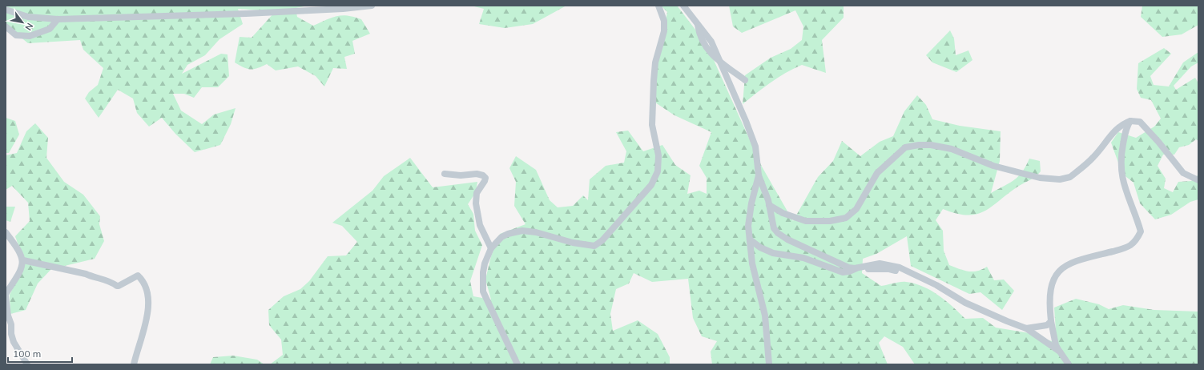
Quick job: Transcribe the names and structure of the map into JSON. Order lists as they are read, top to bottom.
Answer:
{
  "scale_bar": "100 m",
  "north": "bottom right"
}
